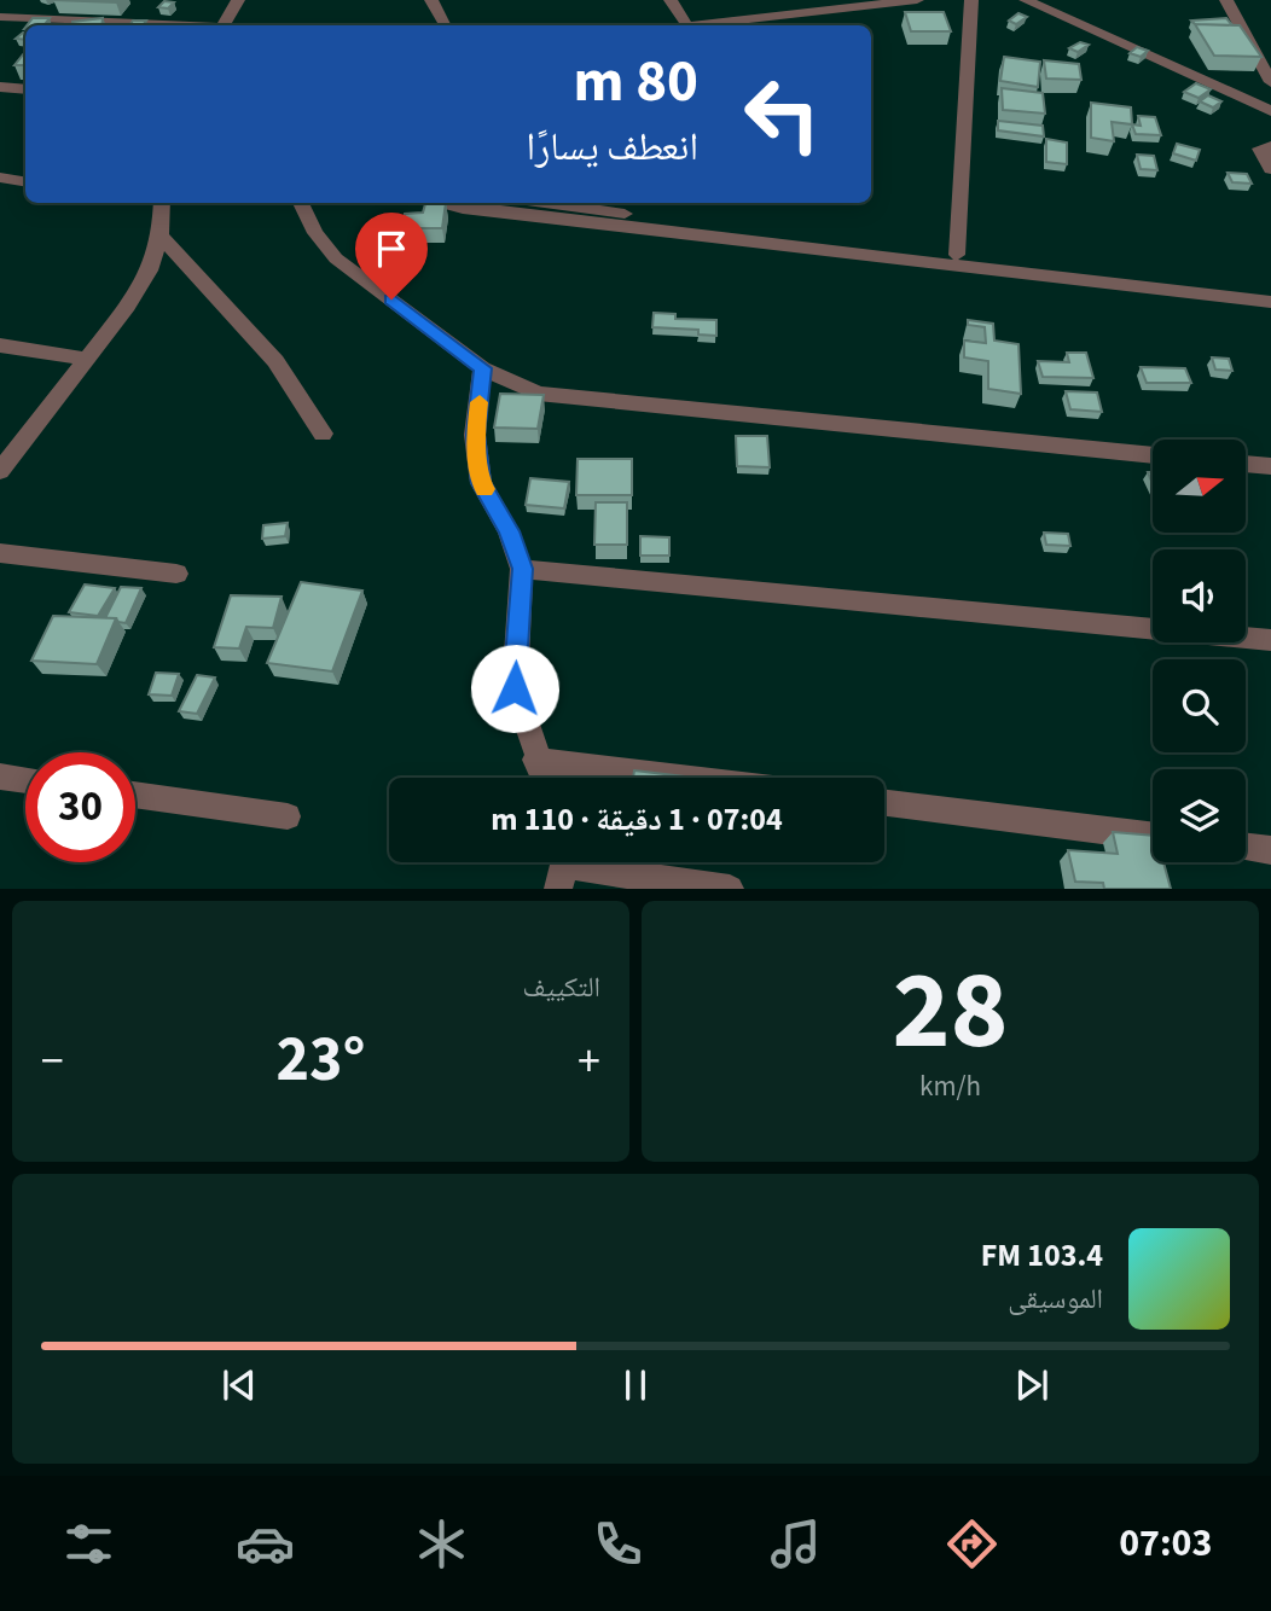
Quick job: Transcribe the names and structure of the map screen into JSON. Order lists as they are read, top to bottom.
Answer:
{
  "north": "right",
  "page": {
    "turn": ["80 m", "انعطف يسارًا"],
    "limit": "30",
    "trip": "07:04 · 1 دقيقة · 110 m",
    "tile": [
      ["28", "km/h"],
      "التكييف"
    ],
    "heat": ["−", "23°", "+"],
    "song": ["103.4 FM", "الموسيقى"],
    "tabs": "07:03"
  }
}
